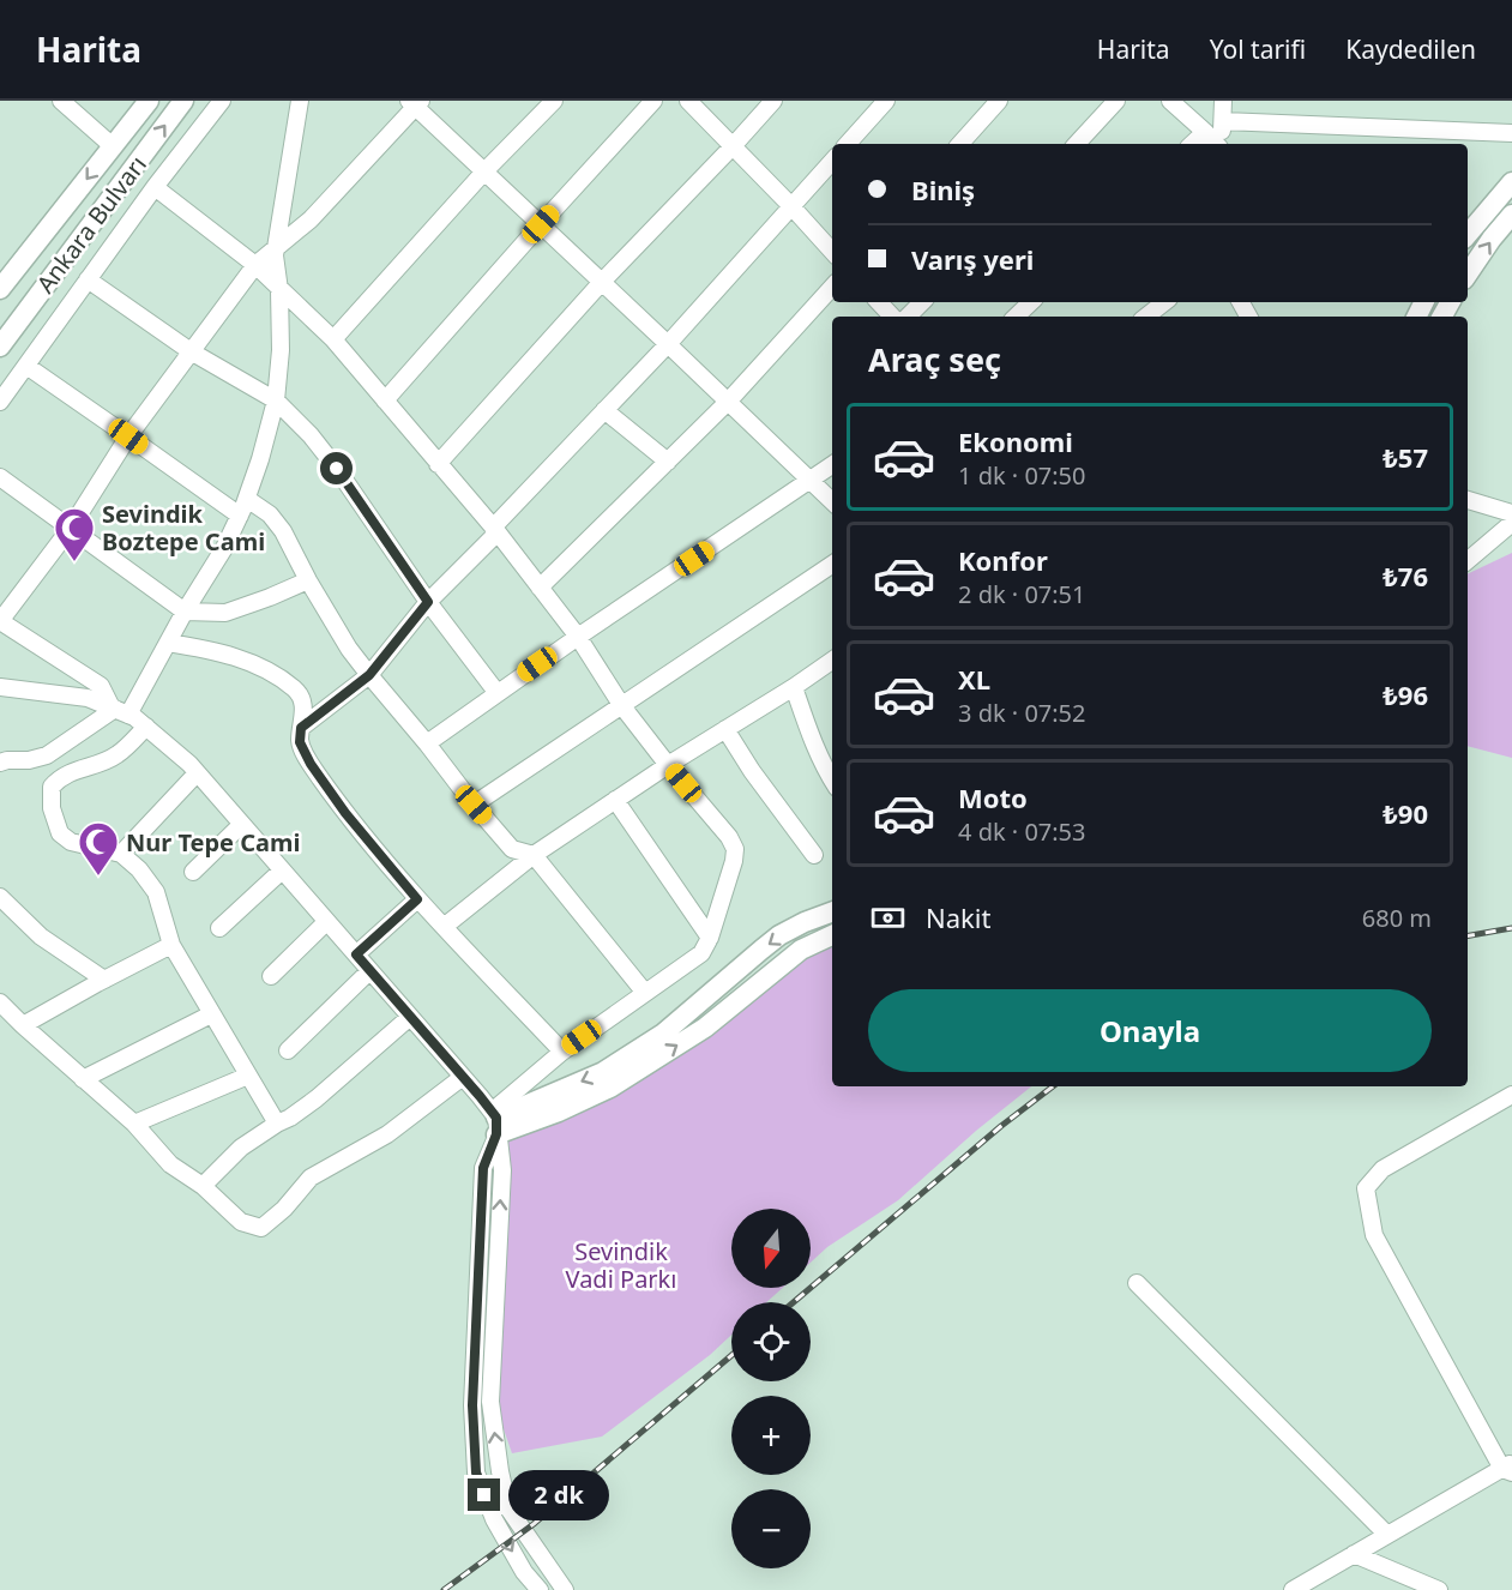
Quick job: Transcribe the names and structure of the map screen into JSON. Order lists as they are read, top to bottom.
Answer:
{
  "streets": {
    "main road": ["Ankara Bulvarı"]
  },
  "parks": ["Sevindik Vadi Parkı"],
  "places": {
    "mosque": ["Sevindik Boztepe Cami", "Nur Tepe Cami"]
  },
  "north": "bottom",
  "page": {
    "header": "Harita",
    "nav": ["Harita", "Yol tarifi", "Kaydedilen"],
    "banner": ["Biniş", "Varış yeri"],
    "heading": "Araç seç",
    "list": [
      {
        "name": "Ekonomi",
        "note": "1 dk · 07:50",
        "value": "₺57"
      },
      {
        "name": "Konfor",
        "note": "2 dk · 07:51",
        "value": "₺76"
      },
      {
        "name": "XL",
        "note": "3 dk · 07:52",
        "value": "₺96"
      },
      {
        "name": "Moto",
        "note": "4 dk · 07:53",
        "value": "₺90"
      }
    ],
    "pay": ["Nakit", "680 m"],
    "buttons": "Onayla",
    "map_buttons": ["+", "−"],
    "bubble": "2 dk"
  }
}
